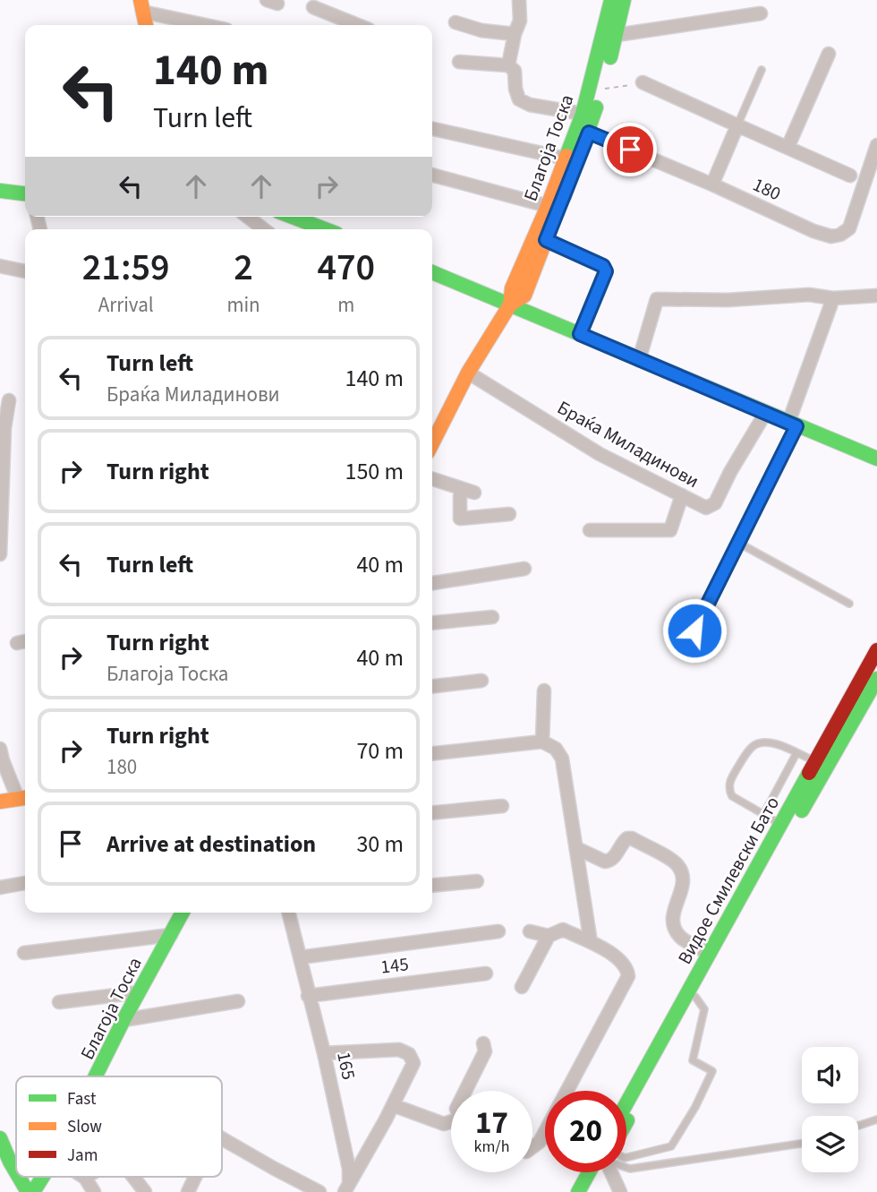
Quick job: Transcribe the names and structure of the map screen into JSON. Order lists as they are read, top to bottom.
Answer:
{
  "streets": {
    "street": [
      "Благоја Тоска",
      "180",
      "Браќа Миладинови",
      "Видое Смилевски Бато",
      "145",
      "165"
    ]
  },
  "crossings": [
    ["Благоја Тоска", "180"],
    ["Благоја Тоска", "Браќа Миладинови"],
    ["145", "165"]
  ],
  "legend": ["Fast", "Slow", "Jam"],
  "page": {
    "turn": ["140 m", "Turn left"],
    "eta": [
      "21:59",
      "Arrival",
      "2",
      "min",
      "470",
      "m"
    ],
    "list": [
      {
        "name": "Turn left",
        "note": "Браќа Миладинови",
        "value": "140 m"
      },
      {
        "name": "Turn right",
        "value": "150 m"
      },
      {
        "name": "Turn left",
        "value": "40 m"
      },
      {
        "name": "Turn right",
        "note": "Благоја Тоска",
        "value": "40 m"
      },
      {
        "name": "Turn right",
        "note": "180",
        "value": "70 m"
      },
      {
        "name": "Arrive at destination",
        "value": "30 m"
      }
    ],
    "speed": "17 km/h",
    "limit": "20"
  }
}
